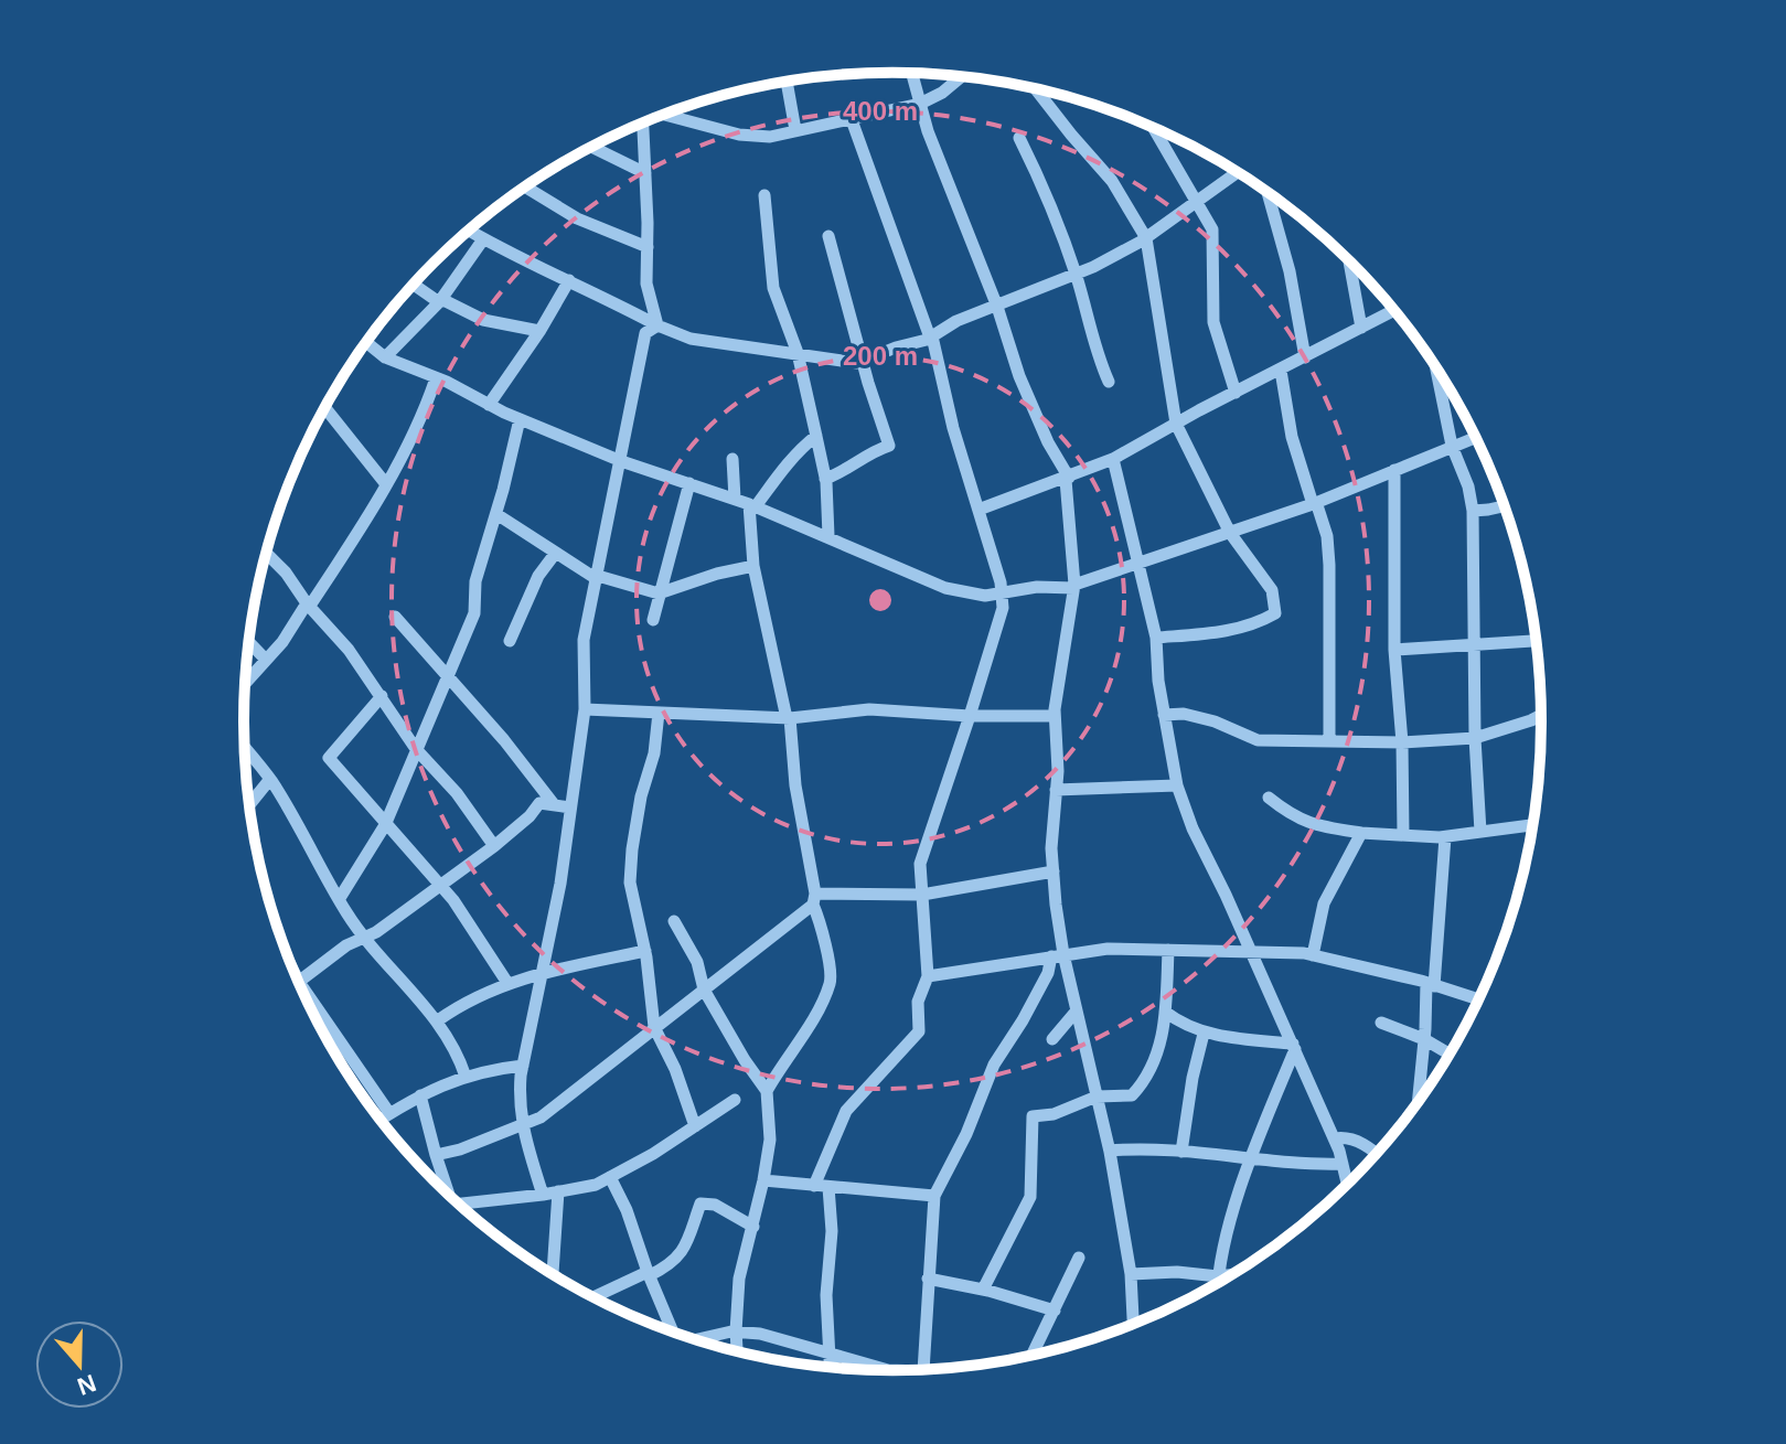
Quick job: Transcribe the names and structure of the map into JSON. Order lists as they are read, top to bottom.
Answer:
{
  "north": "bottom",
  "rings": ["400 m", "200 m"]
}
